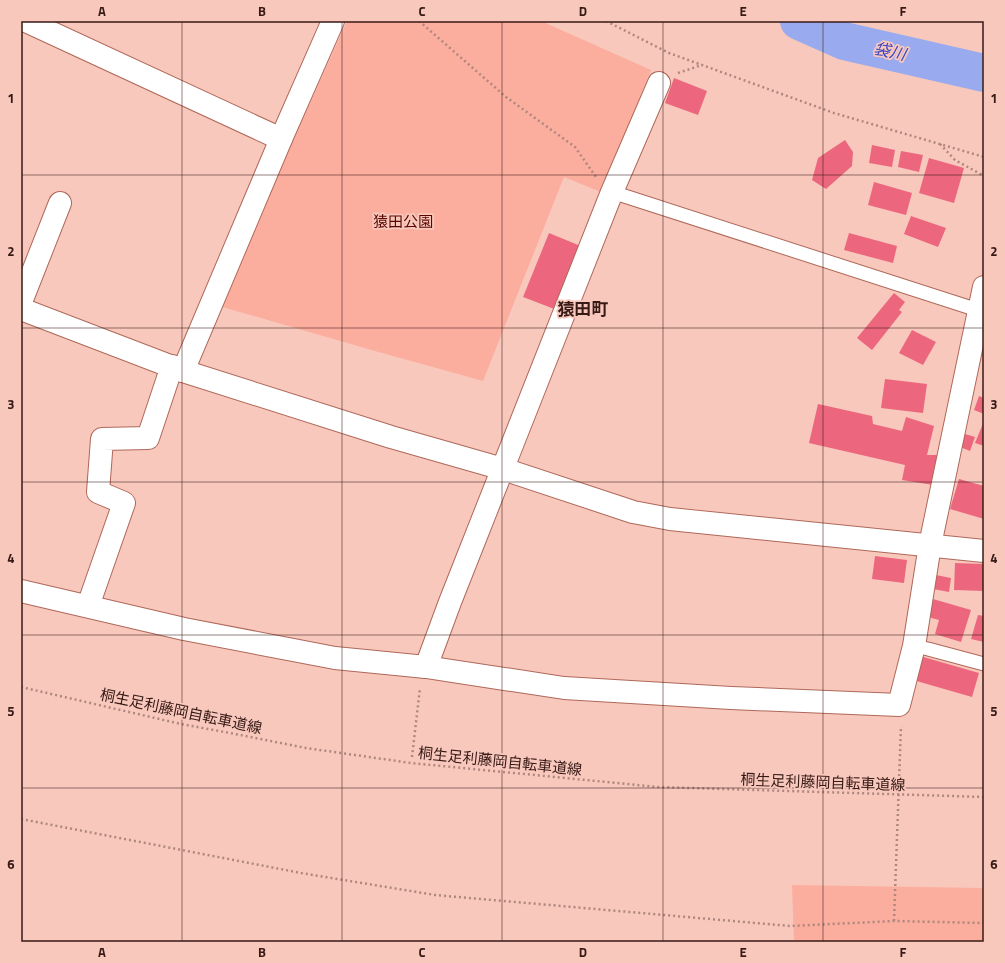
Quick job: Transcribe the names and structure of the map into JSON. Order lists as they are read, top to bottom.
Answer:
{
  "streets": {
    "path": ["桐生足利藤岡自転車道線"]
  },
  "districts": ["猿田町"],
  "water": ["袋川"],
  "parks": ["猿田公園"],
  "grid": {
    "columns": [
      "A",
      "B",
      "C",
      "D",
      "E",
      "F"
    ],
    "rows": [
      "1",
      "2",
      "3",
      "4",
      "5",
      "6"
    ]
  }
}
